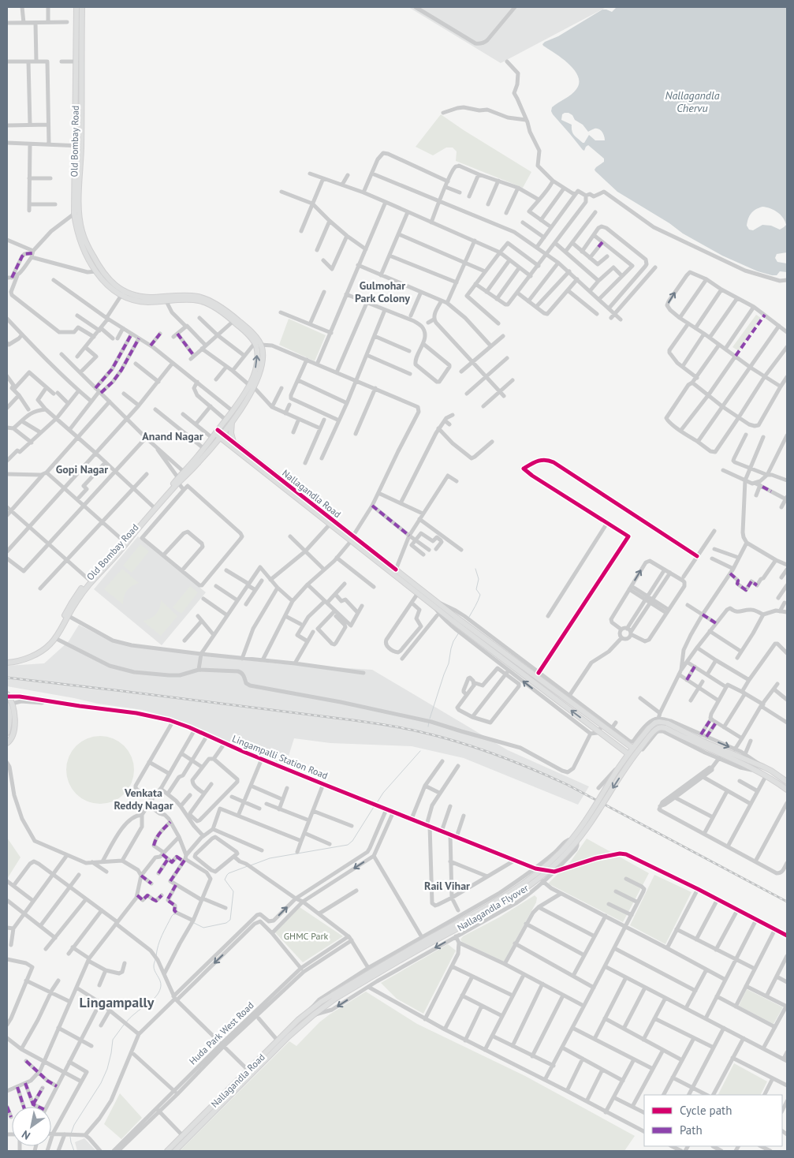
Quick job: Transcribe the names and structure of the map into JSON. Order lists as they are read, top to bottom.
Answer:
{
  "streets": {
    "main road": ["Old Bombay Road", "Nallagandla Road", "Nallagandla Flyover"],
    "street": ["Lingampalli Station Road", "Huda Park West Road"]
  },
  "crossings": [
    ["Old Bombay Road", "Nallagandla Road"],
    ["Nallagandla Road", "Nallagandla Flyover"]
  ],
  "districts": [
    "Gulmohar Park Colony",
    "Anand Nagar",
    "Gopi Nagar",
    "Venkata Reddy Nagar",
    "Rail Vihar",
    "Lingampally"
  ],
  "water": ["Nallagandla Chervu"],
  "parks": ["GHMC Park"],
  "legend": ["Cycle path", "Path"],
  "north": "bottom left"
}
